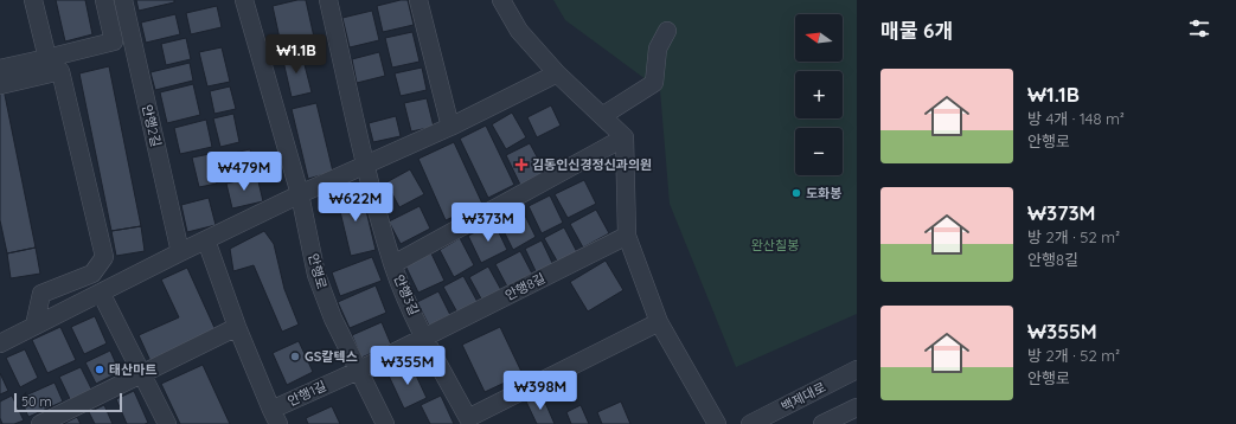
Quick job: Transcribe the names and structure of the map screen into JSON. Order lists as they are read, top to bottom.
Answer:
{
  "streets": {
    "street": [
      "안행2길",
      "안행로",
      "안행8길",
      "안행3길",
      "안행1길",
      "백제대로"
    ]
  },
  "crossings": [
    ["안행로", "안행8길"],
    ["안행로", "안행1길"],
    ["안행8길", "안행3길"],
    ["안행8길", "안행1길"]
  ],
  "parks": ["완산칠봉"],
  "places": {
    "health": ["김동인신경정신과의원"],
    "other": ["도화봉", "GS칼텍스", "태산마트"]
  },
  "scale_bar": "50 m",
  "north": "left",
  "page": {
    "heading": "매물 6개",
    "map_buttons": ["+", "−"],
    "price": [
      "₩1.1B",
      "₩479M",
      "₩622M",
      "₩373M",
      "₩355M",
      "₩398M"
    ],
    "list": [
      {
        "name": "₩1.1B",
        "note": "방 4개 · 148 m² · 안행로"
      },
      {
        "name": "₩373M",
        "note": "방 2개 · 52 m² · 안행8길"
      },
      {
        "name": "₩355M",
        "note": "방 2개 · 52 m² · 안행로"
      }
    ],
    "scale": "50 m"
  }
}
